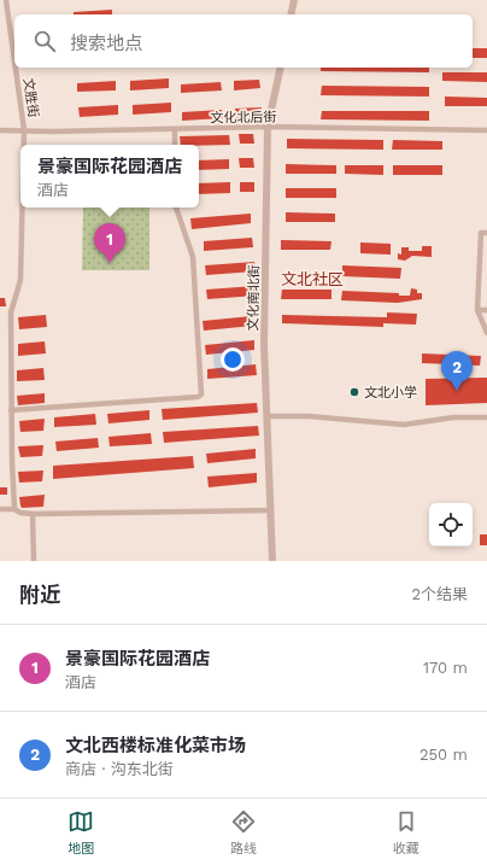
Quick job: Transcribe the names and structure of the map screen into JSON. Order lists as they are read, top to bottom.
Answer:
{
  "streets": {
    "street": ["文胜街", "文化北后街", "文化南北街"]
  },
  "crossings": [
    ["文胜街", "文化北后街"],
    ["文化北后街", "文化南北街"]
  ],
  "districts": ["文北社区"],
  "places": ["文北小学"],
  "page": {
    "search": "搜索地点",
    "popup": ["景豪国际花园酒店", "酒店"],
    "pins": ["1", "2"],
    "heading": ["附近", "2个结果"],
    "list": [
      {
        "mark": "1",
        "name": "景豪国际花园酒店",
        "note": "酒店",
        "value": "170 m"
      },
      {
        "mark": "2",
        "name": "文北西楼标准化菜市场",
        "note": "商店 · 沟东北街",
        "value": "250 m"
      }
    ],
    "nav": ["地图", "路线", "收藏"]
  }
}
